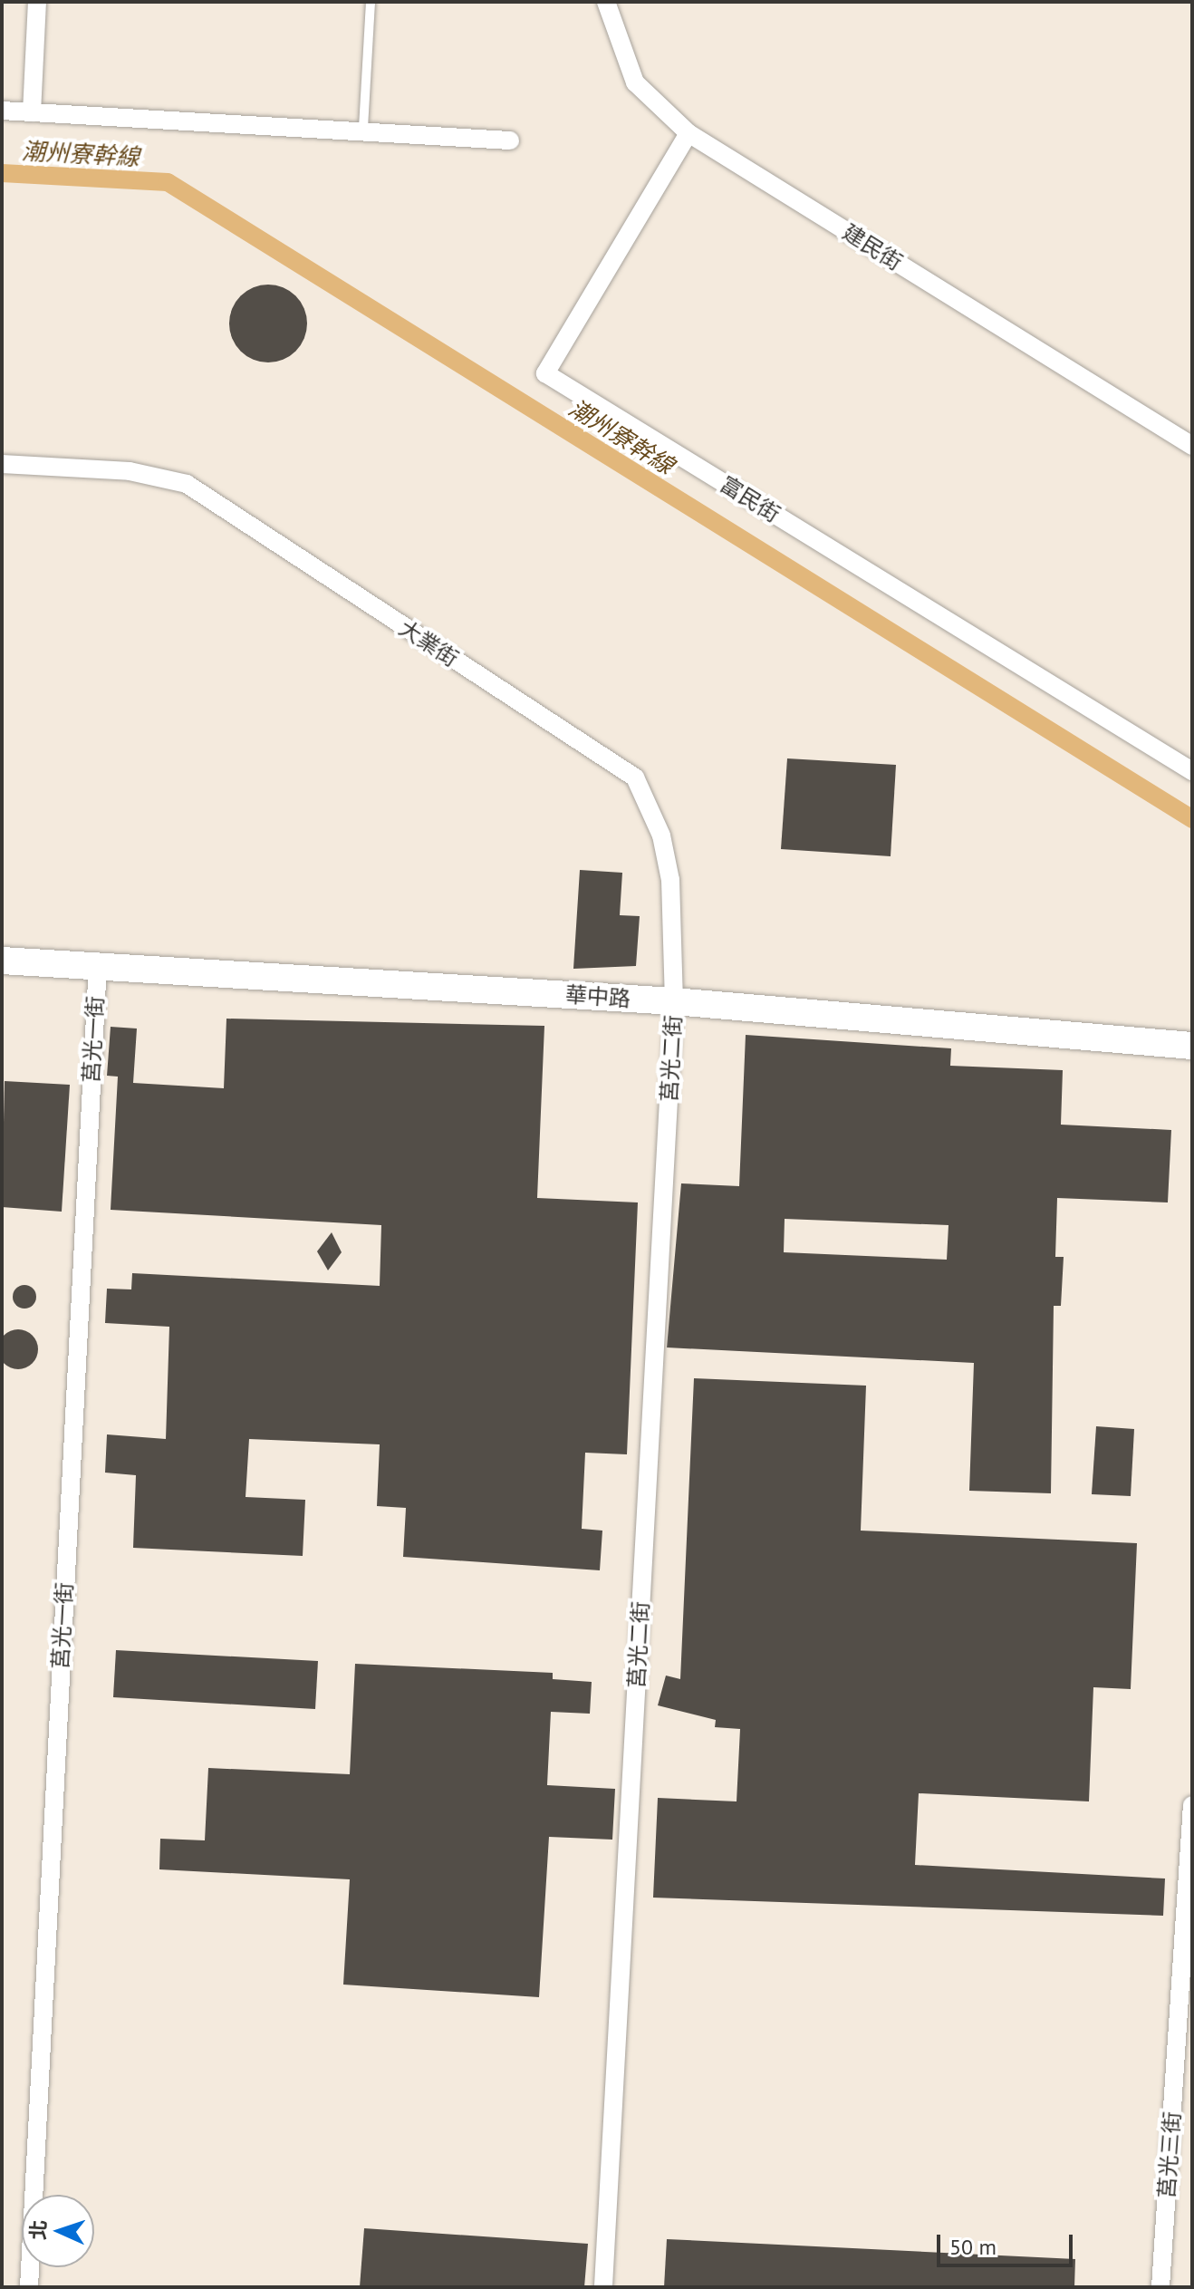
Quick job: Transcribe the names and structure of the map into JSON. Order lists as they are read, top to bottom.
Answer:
{
  "streets": {
    "main road": ["華中路"],
    "street": [
      "建民街",
      "富民街",
      "大業街",
      "莒光一街",
      "莒光二街",
      "莒光三街"
    ]
  },
  "crossings": [
    ["建民街", "富民街"],
    ["大業街", "華中路"],
    ["大業街", "莒光二街"],
    ["華中路", "莒光一街"],
    ["華中路", "莒光二街"]
  ],
  "water": ["潮州寮幹線"],
  "scale_bar": "50 m",
  "north": "left"
}
